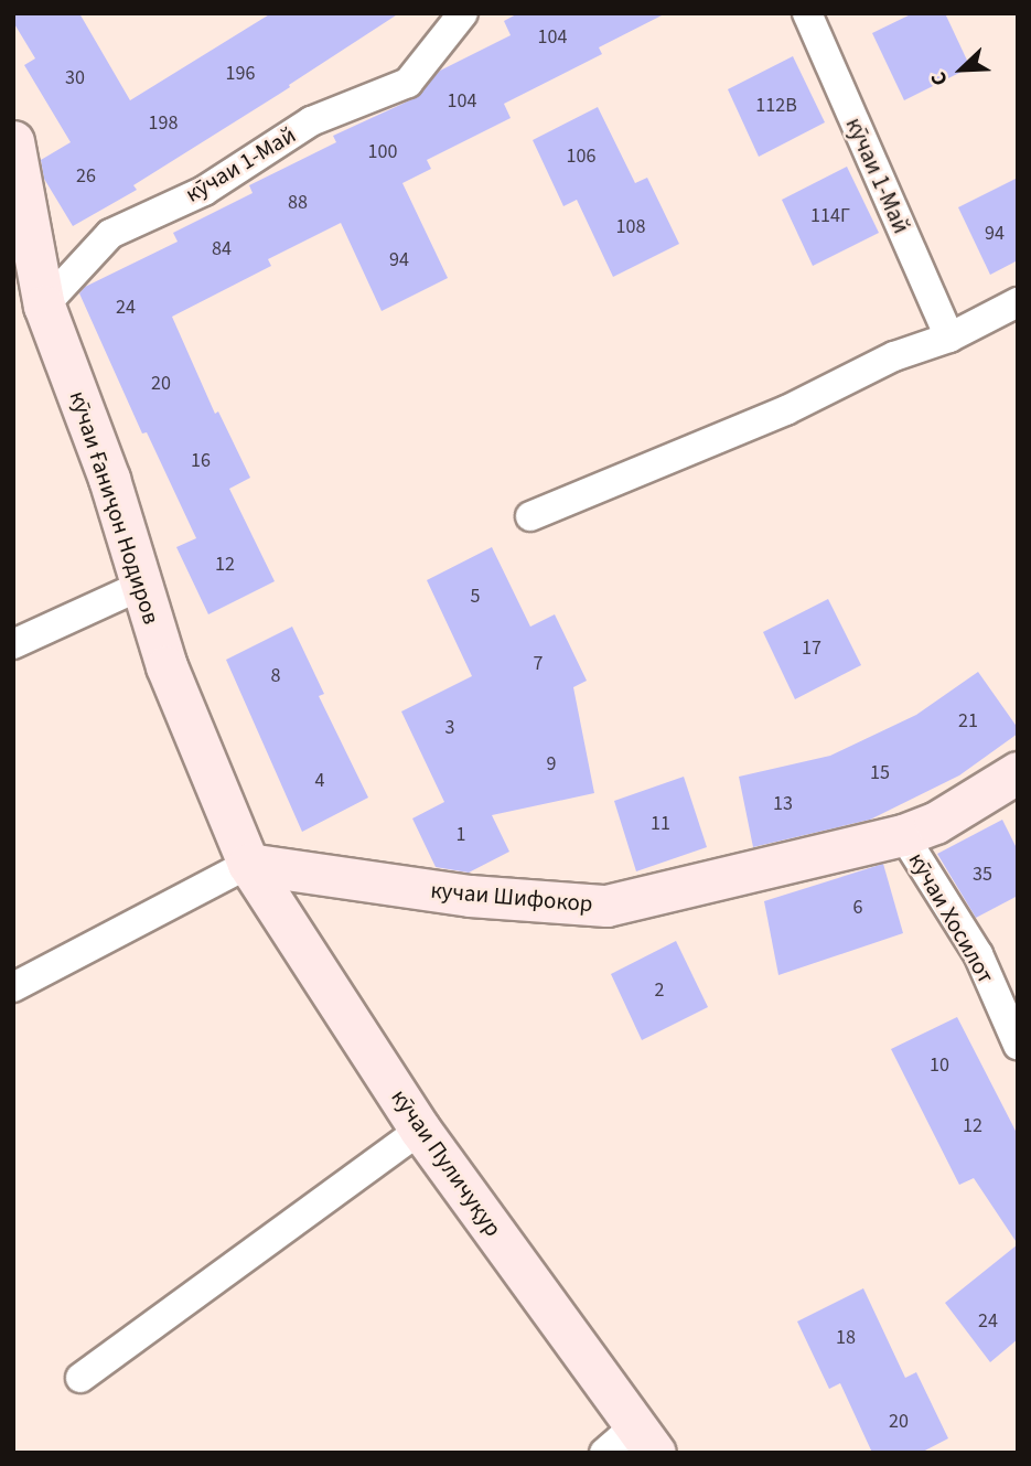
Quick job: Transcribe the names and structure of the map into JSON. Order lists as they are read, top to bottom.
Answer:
{
  "streets": {
    "street": [
      "кӯчаи 1-Май",
      "кӯчаи Ғаниҷон Нодиров",
      "кучаи Шифокор",
      "кӯчаи Хосилот",
      "кӯчаи Пуличуқур"
    ]
  },
  "crossings": [
    ["кӯчаи 1-Май", "кӯчаи Ғаниҷон Нодиров"],
    ["кӯчаи Ғаниҷон Нодиров", "кучаи Шифокор"],
    ["кӯчаи Ғаниҷон Нодиров", "кӯчаи Пуличуқур"],
    ["кучаи Шифокор", "кӯчаи Хосилот"],
    ["кучаи Шифокор", "кӯчаи Пуличуқур"]
  ],
  "house_numbers": [
    "104",
    "196",
    "30",
    "104",
    "112В",
    "198",
    "100",
    "106",
    "26",
    "88",
    "114Г",
    "108",
    "94",
    "84",
    "94",
    "24",
    "20",
    "16",
    "12",
    "5",
    "17",
    "7",
    "8",
    "21",
    "3",
    "9",
    "15",
    "4",
    "13",
    "11",
    "1",
    "35",
    "6",
    "2",
    "10",
    "12",
    "24",
    "18",
    "20"
  ],
  "north": "bottom left"
}
